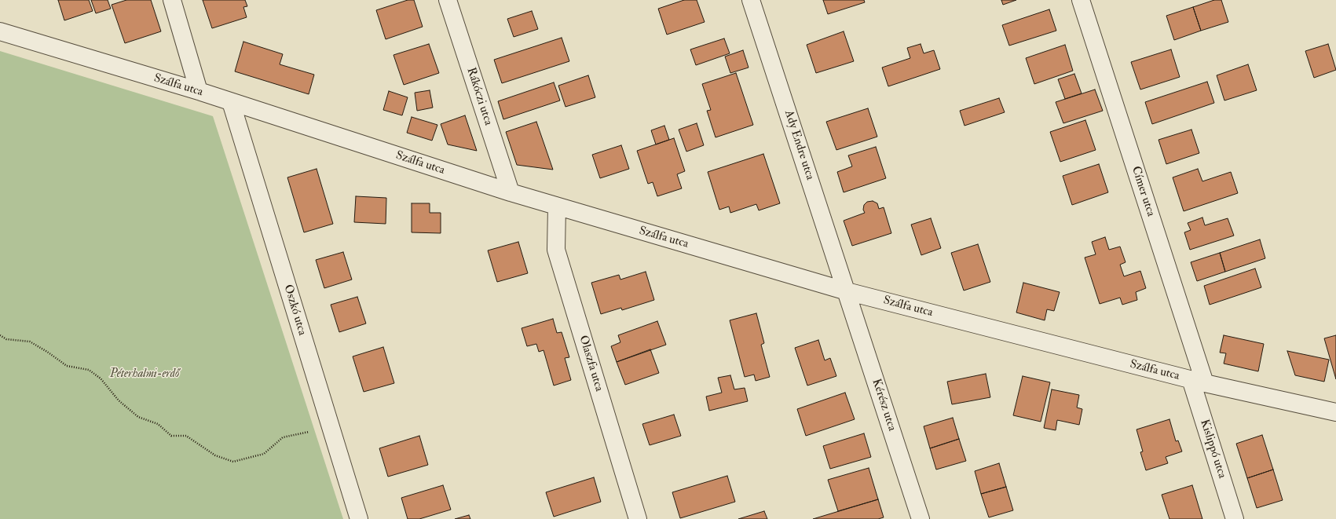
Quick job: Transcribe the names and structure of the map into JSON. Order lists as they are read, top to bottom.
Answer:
{
  "streets": {
    "street": [
      "Szálfa utca",
      "Rákóczi utca",
      "Ady Endre utca",
      "Címer utca",
      "Oszkó utca",
      "Olaszfa utca",
      "Kérész utca",
      "Kislippó utca"
    ]
  },
  "crossings": [
    ["Szálfa utca", "Rákóczi utca"],
    ["Szálfa utca", "Ady Endre utca"],
    ["Szálfa utca", "Címer utca"],
    ["Szálfa utca", "Oszkó utca"],
    ["Szálfa utca", "Olaszfa utca"],
    ["Szálfa utca", "Kérész utca"],
    ["Szálfa utca", "Kislippó utca"],
    ["Ady Endre utca", "Kérész utca"],
    ["Címer utca", "Kislippó utca"]
  ],
  "parks": ["Péterhalmi-erdő"]
}
